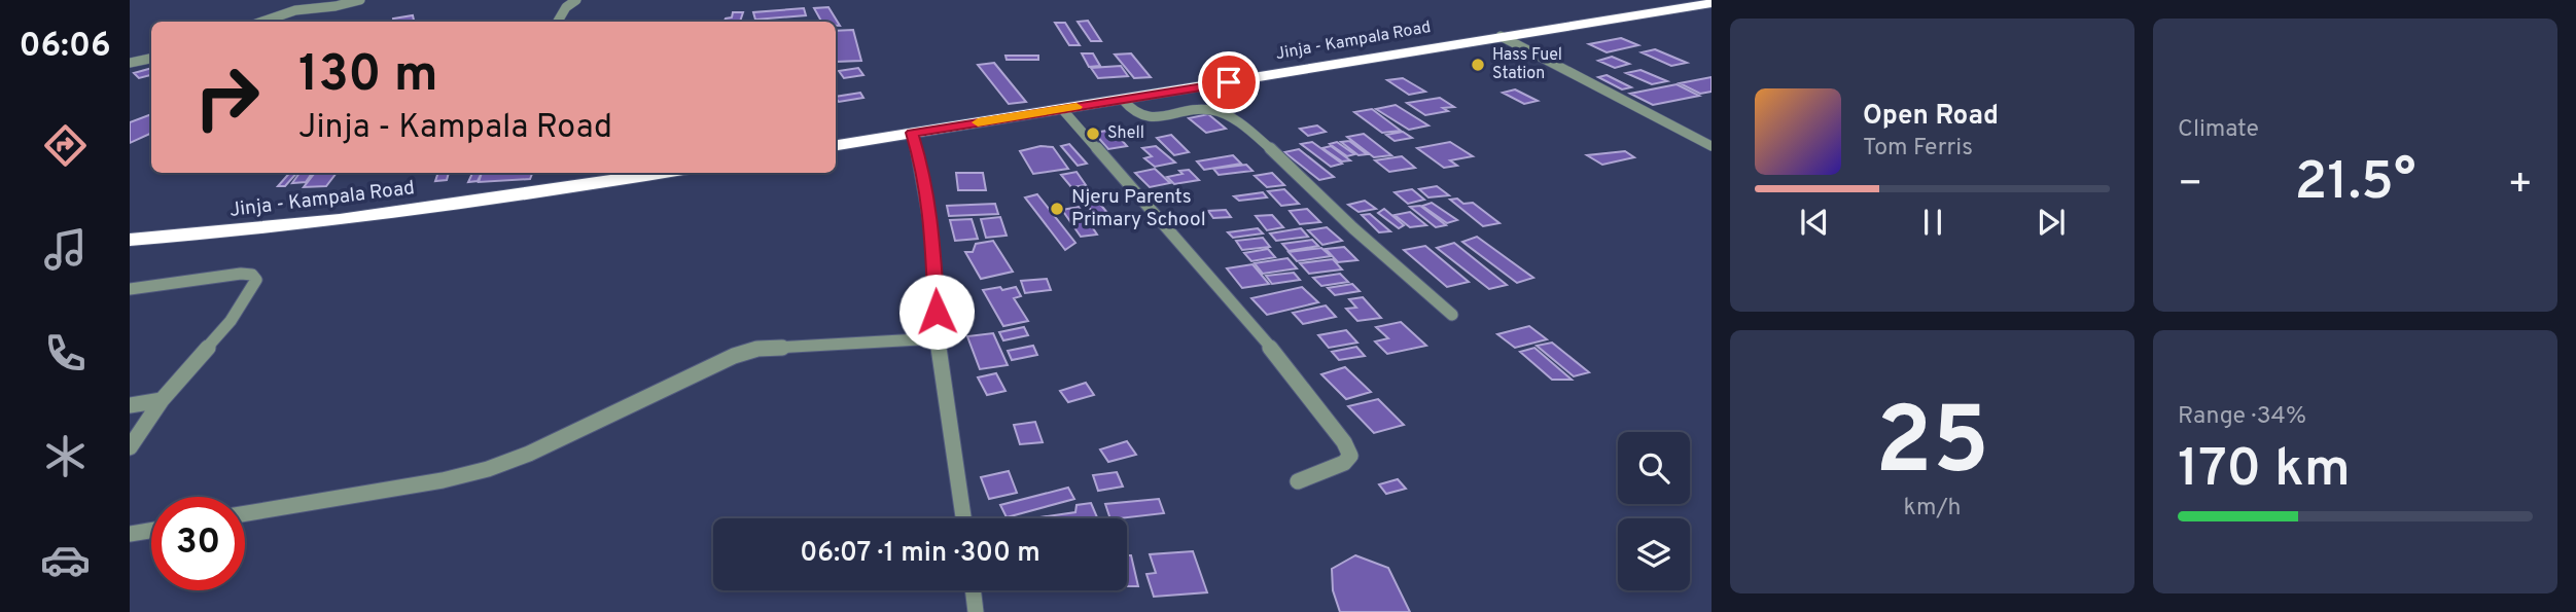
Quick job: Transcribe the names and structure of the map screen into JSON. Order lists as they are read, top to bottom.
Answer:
{
  "streets": {
    "highway": ["Jinja - Kampala Road"]
  },
  "places": ["Hass Fuel Station", "Shell", "Njeru Parents Primary School"],
  "page": {
    "tabs": "06:06",
    "tile": [
      "Climate",
      ["25", "km/h"],
      ["Range · 34%", "170 km"]
    ],
    "turn": ["130 m", "Jinja - Kampala Road"],
    "song": ["Open Road", "Tom Ferris"],
    "heat": ["−", "21.5°", "+"],
    "limit": "30",
    "trip": "06:07 · 1 min · 300 m"
  }
}
